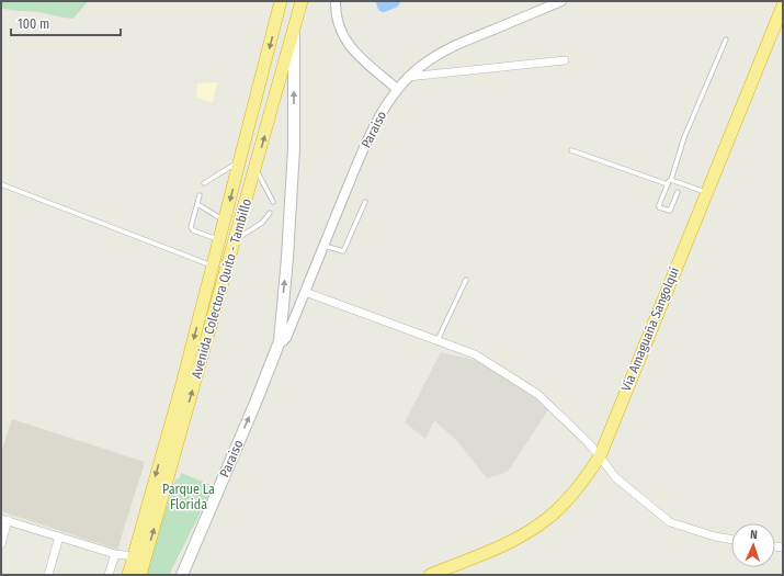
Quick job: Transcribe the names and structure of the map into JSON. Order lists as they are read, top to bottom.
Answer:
{
  "streets": {
    "highway": ["Avenida Colectora Quito - Tambillo", "Via Amaguaña Sangolquí"],
    "main road": ["Paraiso"]
  },
  "crossings": [
    ["Paraiso", "Avenida Colectora Quito - Tambillo"]
  ],
  "one_way": ["Paraiso"],
  "parks": ["Parque La Florida"],
  "scale_bar": "100 m",
  "north": "top"
}
